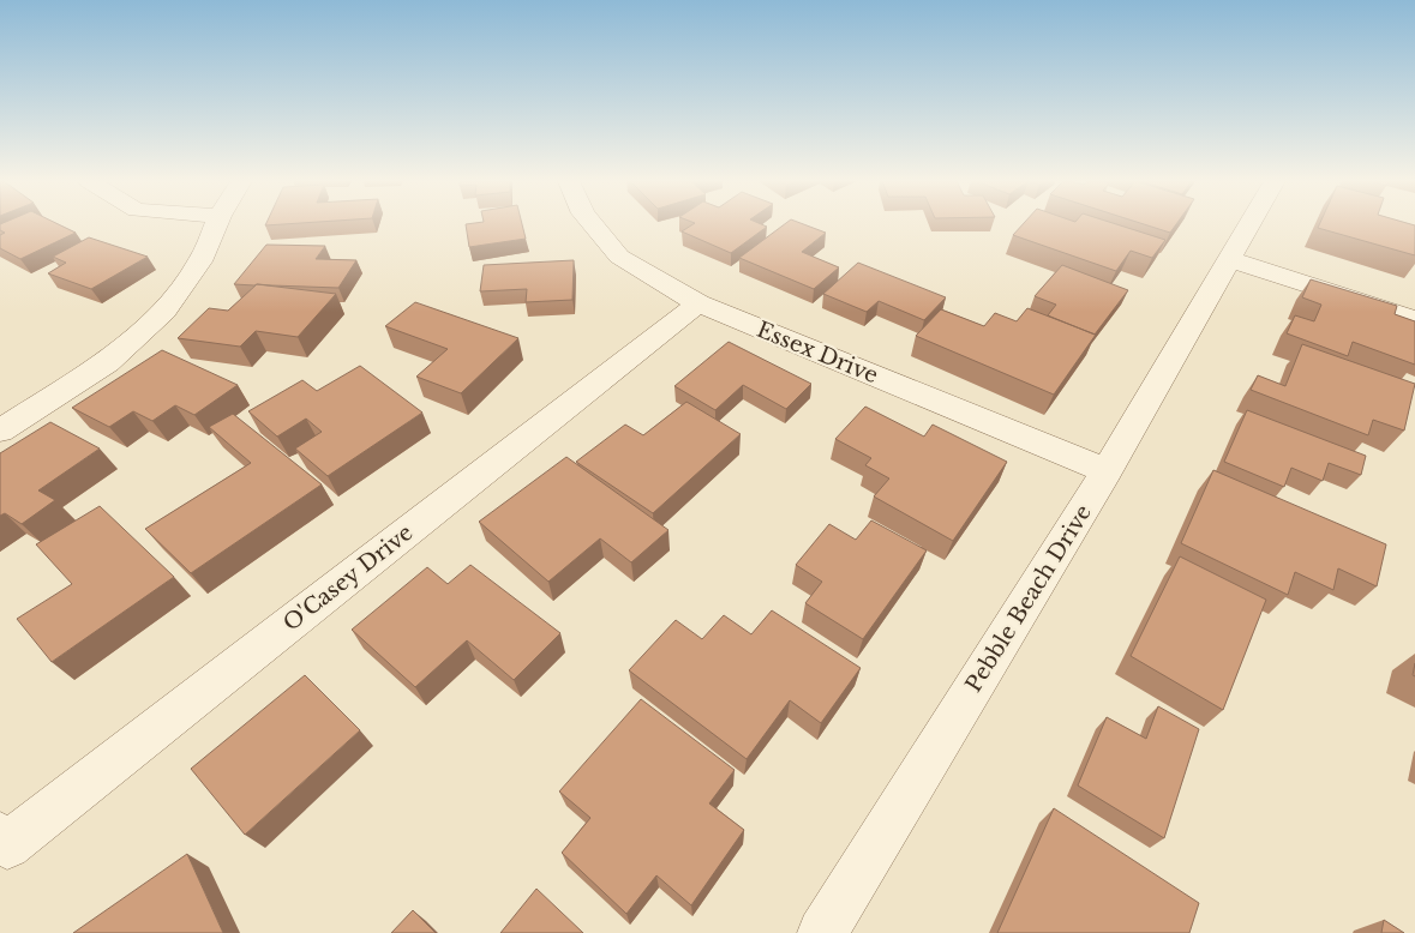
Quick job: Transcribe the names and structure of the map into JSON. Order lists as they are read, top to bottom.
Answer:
{
  "streets": {
    "street": ["Essex Drive", "O'Casey Drive", "Pebble Beach Drive"]
  },
  "crossings": [
    ["Essex Drive", "O'Casey Drive"],
    ["Essex Drive", "Pebble Beach Drive"]
  ]
}
